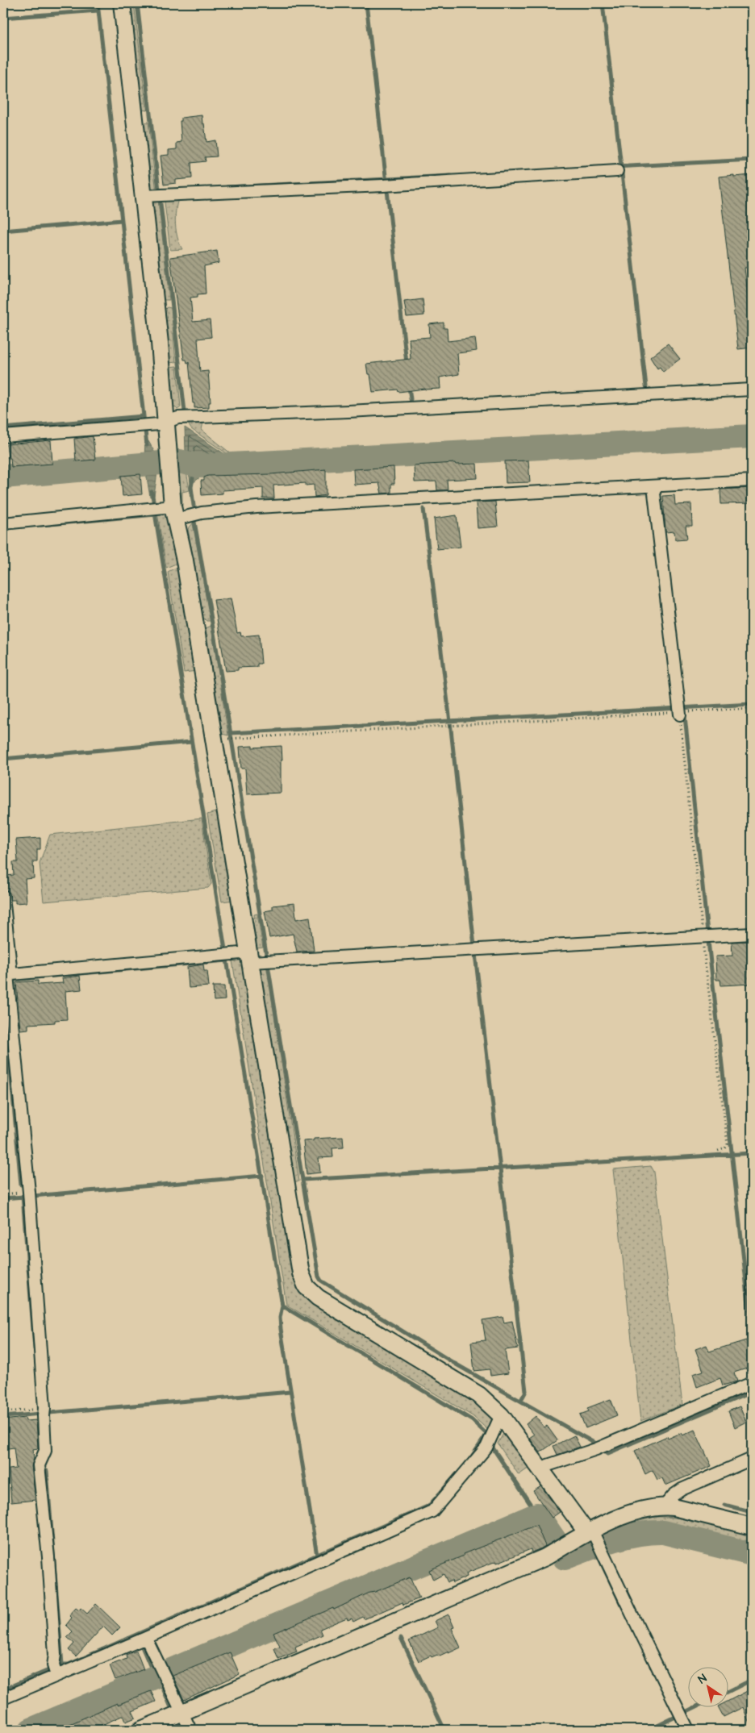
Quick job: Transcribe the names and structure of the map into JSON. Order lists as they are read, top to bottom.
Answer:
{
  "north": "top left"
}
